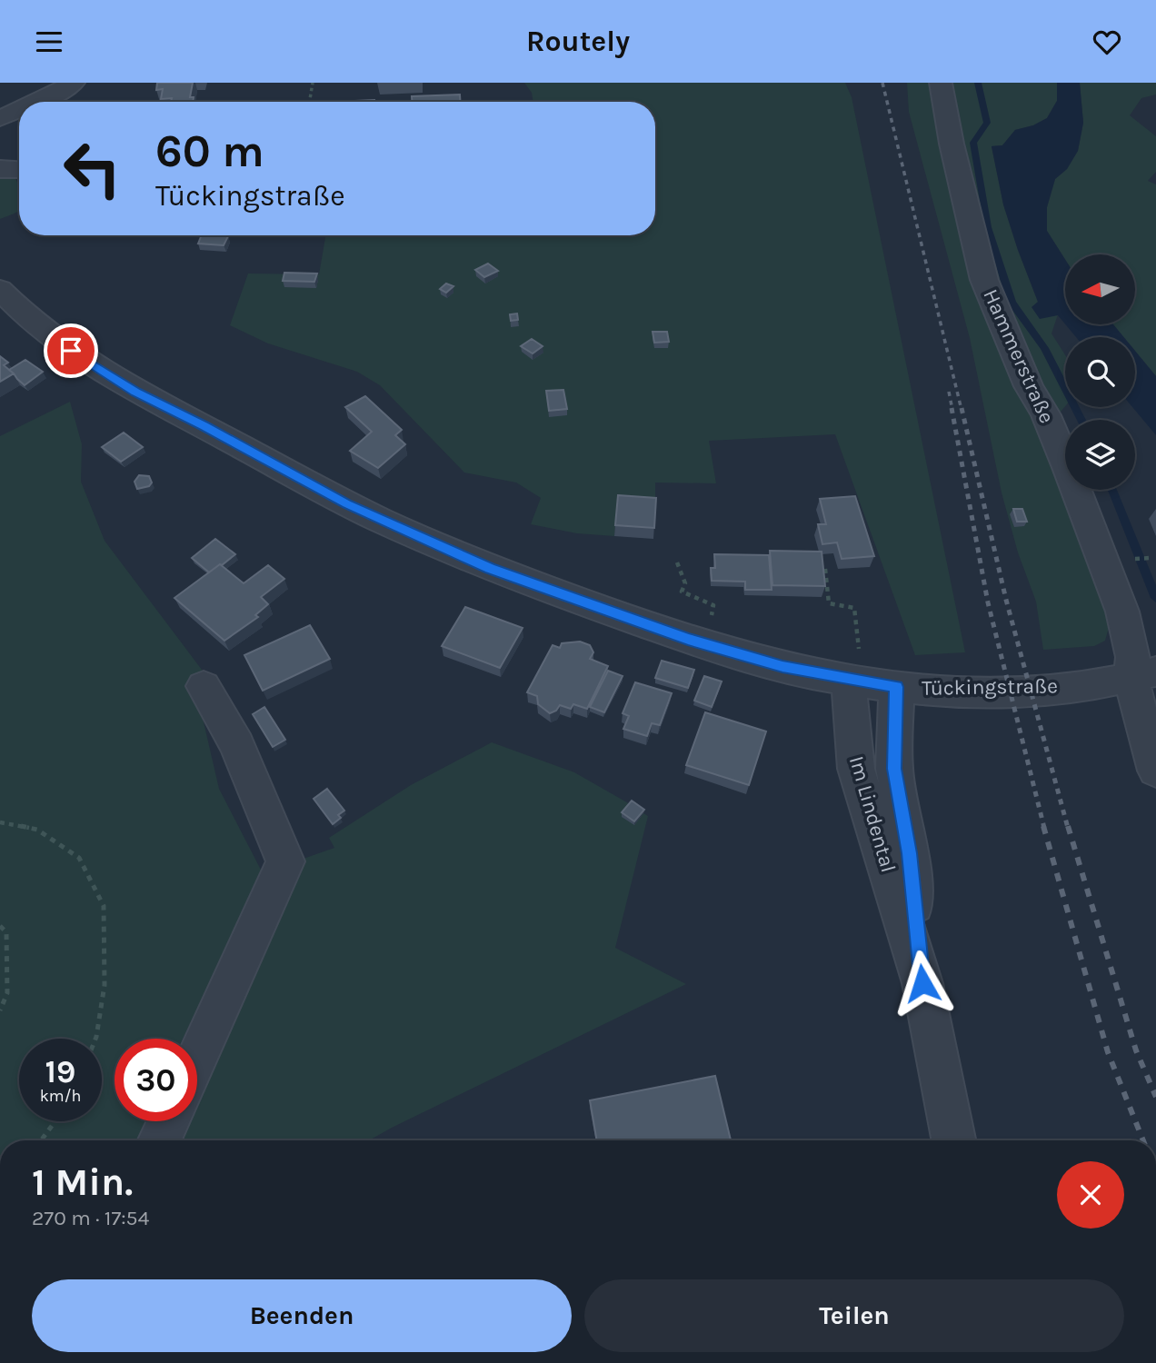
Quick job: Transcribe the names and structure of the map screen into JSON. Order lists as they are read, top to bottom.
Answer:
{
  "streets": {
    "street": ["Hammerstraße", "Tückingstraße", "Im Lindental"]
  },
  "crossings": [
    ["Hammerstraße", "Tückingstraße"],
    ["Tückingstraße", "Im Lindental"]
  ],
  "north": "left",
  "page": {
    "header": "Routely",
    "turn": ["60 m", "Tückingstraße"],
    "speed": "19 km/h",
    "limit": "30",
    "heading": ["1 Min.", "270 m · 17:54"],
    "buttons": ["Beenden", "Teilen"]
  }
}
